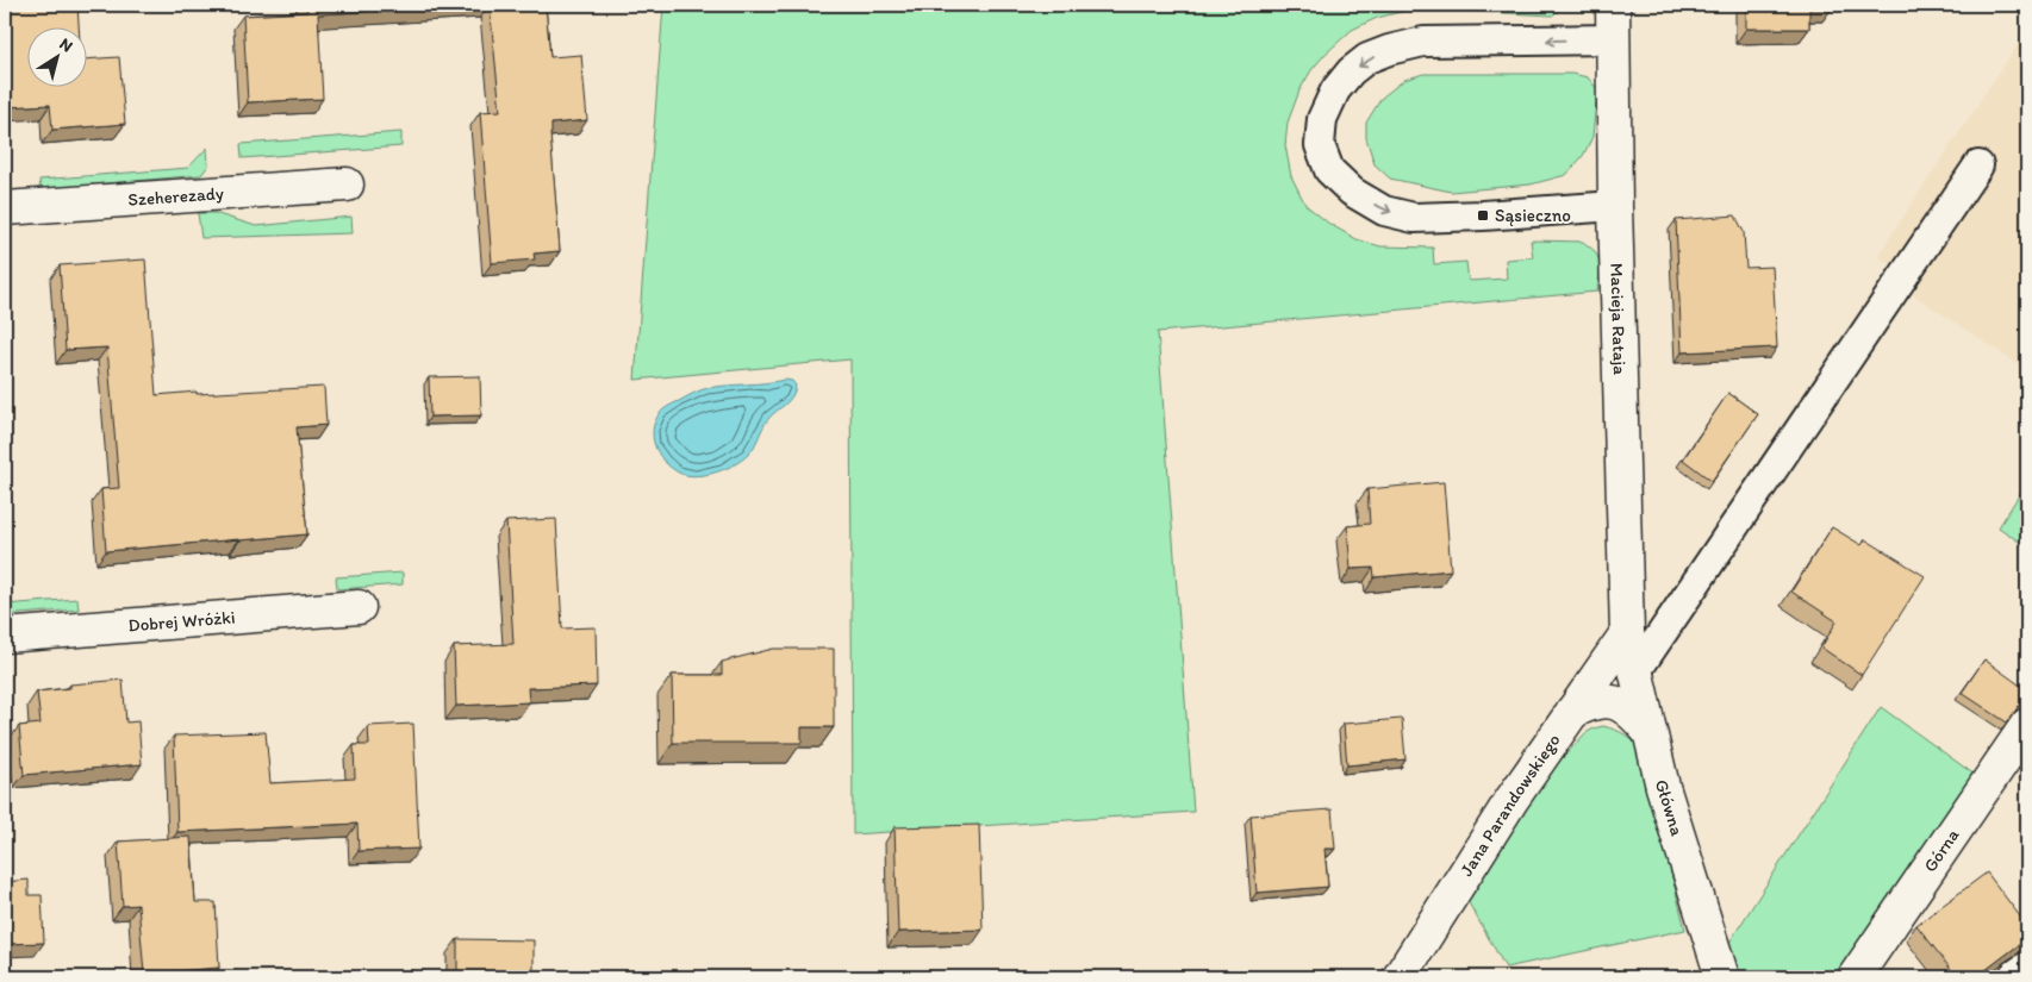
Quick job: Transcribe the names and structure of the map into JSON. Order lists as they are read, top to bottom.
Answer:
{
  "streets": {
    "street": [
      "Szeherezady",
      "Macieja Rataja",
      "Dobrej Wróżki",
      "Jana Parandowskiego",
      "Główna",
      "Górna"
    ]
  },
  "crossings": [
    ["Macieja Rataja", "Jana Parandowskiego"],
    ["Macieja Rataja", "Główna"],
    ["Jana Parandowskiego", "Główna"]
  ],
  "places": {
    "transit": ["Sąsieczno"]
  },
  "north": "top right"
}
